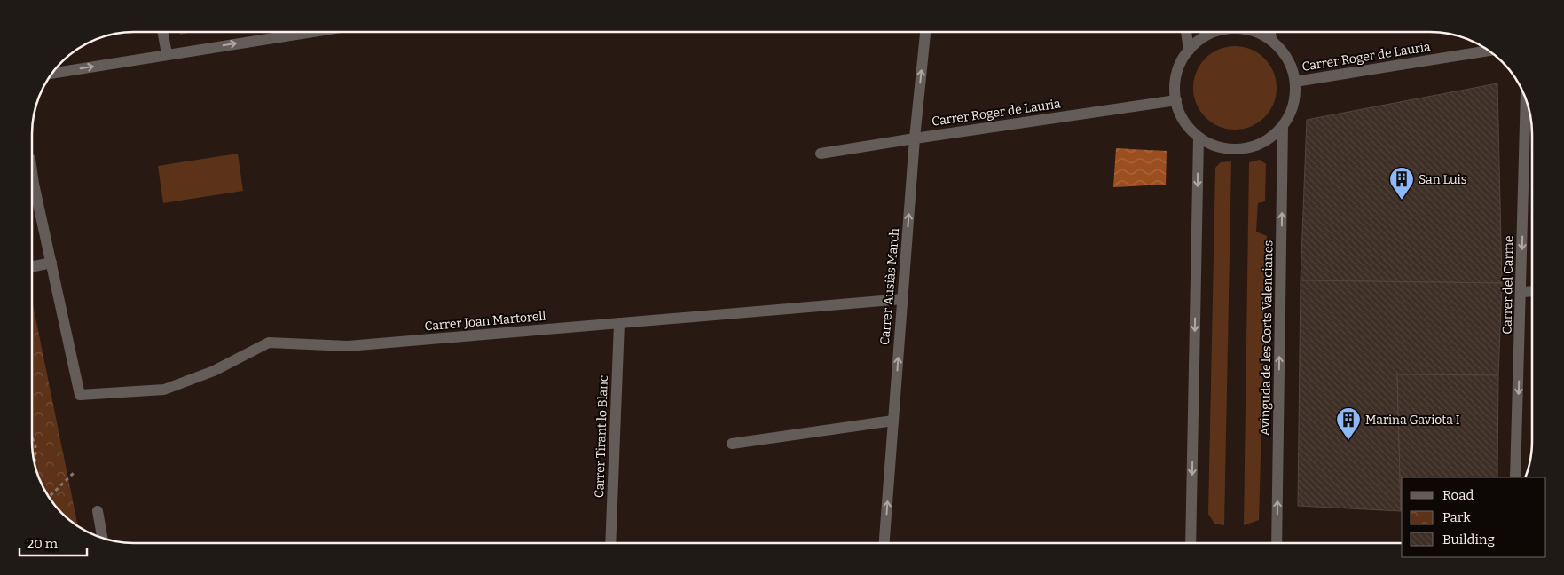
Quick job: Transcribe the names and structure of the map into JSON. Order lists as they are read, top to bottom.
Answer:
{
  "streets": {
    "street": [
      "Carrer Roger de Lauria",
      "Carrer del Carme",
      "Carrer Ausiàs March",
      "Carrer Joan Martorell",
      "Avinguda de les Corts Valencianes",
      "Carrer Tirant lo Blanc"
    ]
  },
  "crossings": [
    ["Carrer Roger de Lauria", "Carrer Ausiàs March"],
    ["Carrer Ausiàs March", "Carrer Joan Martorell"],
    ["Carrer Joan Martorell", "Carrer Tirant lo Blanc"]
  ],
  "one_way": ["Carrer del Carme", "Carrer Ausiàs March"],
  "places": {
    "building": ["San Luis", "Marina Gaviota I"]
  },
  "legend": ["Road", "Park", "Building"],
  "scale_bar": "20 m"
}
